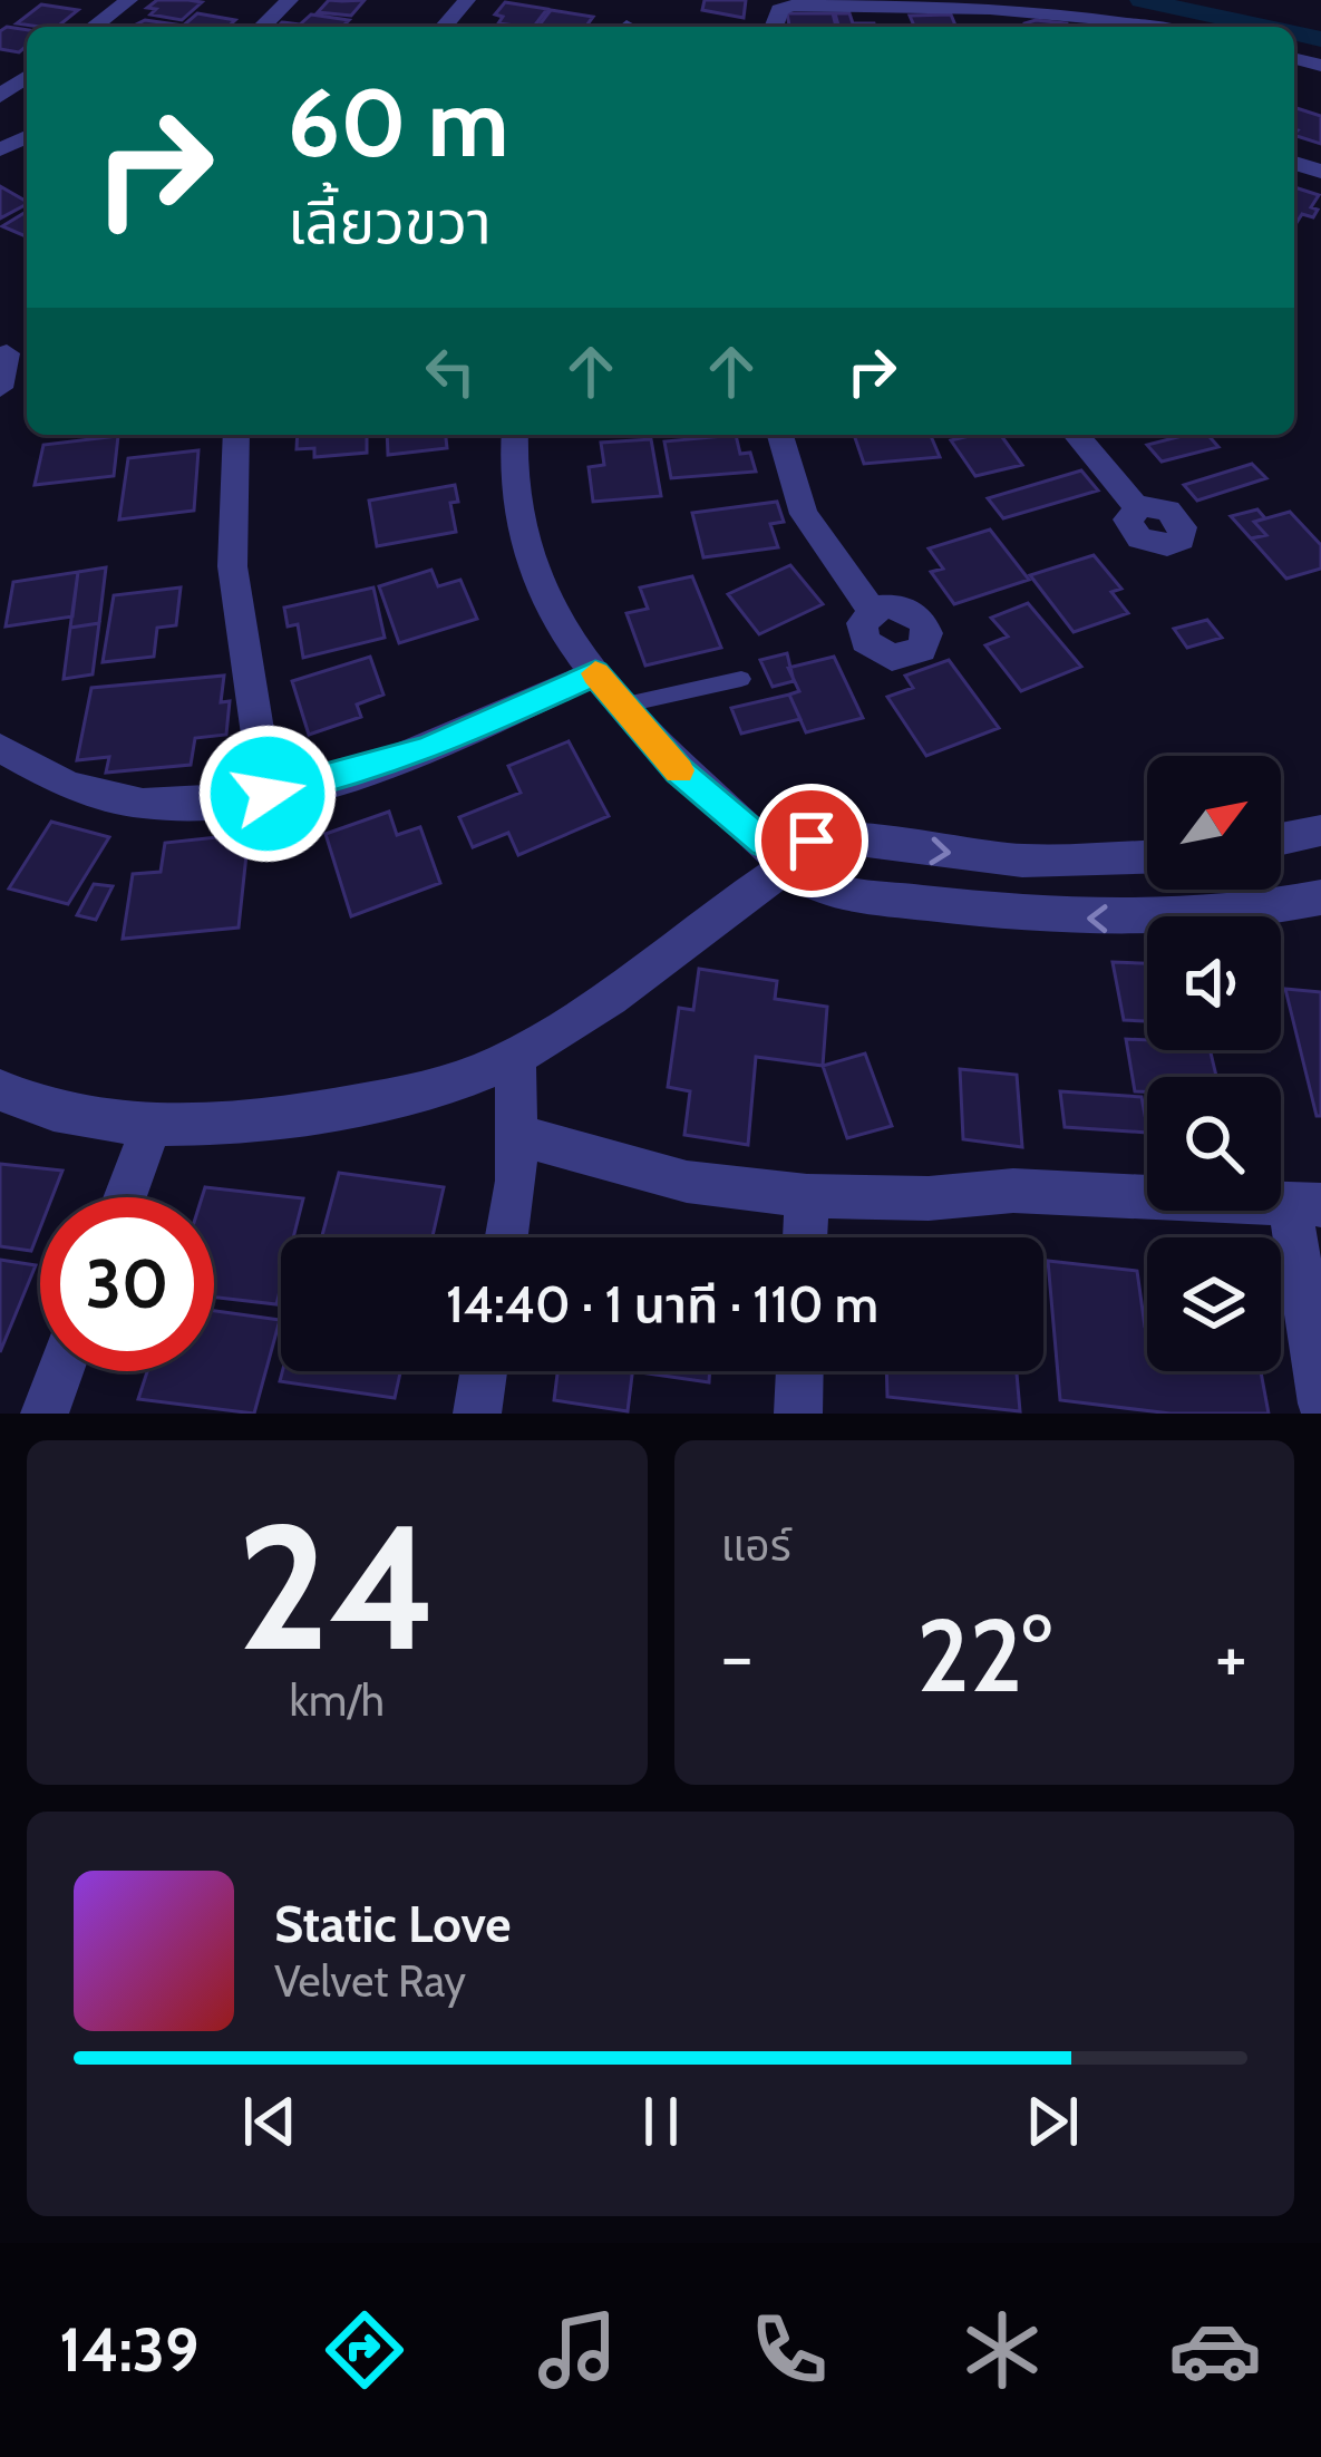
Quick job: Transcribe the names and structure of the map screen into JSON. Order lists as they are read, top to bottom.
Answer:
{
  "north": "top right",
  "page": {
    "turn": ["60 m", "เลี้ยวขวา"],
    "limit": "30",
    "trip": "14:40 · 1 นาที · 110 m",
    "tile": [
      ["24", "km/h"],
      "แอร์"
    ],
    "heat": ["−", "22°", "+"],
    "song": ["Static Love", "Velvet Ray"],
    "tabs": "14:39"
  }
}
